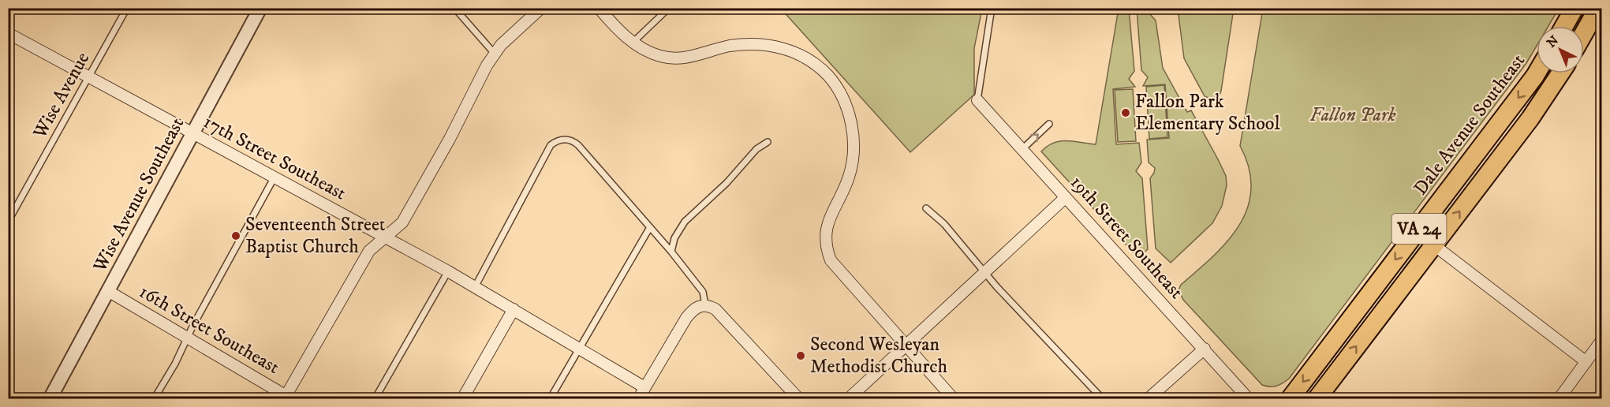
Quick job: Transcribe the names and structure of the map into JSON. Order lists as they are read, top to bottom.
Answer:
{
  "streets": {
    "main road": ["Dale Avenue Southeast", "VA 24"],
    "street": [
      "17th Street Southeast",
      "Wise Avenue Southeast",
      "19th Street Southeast",
      "16th Street Southeast"
    ],
    "lane": ["Wise Avenue"]
  },
  "crossings": [
    ["Wise Avenue", "17th Street Southeast"],
    ["17th Street Southeast", "Wise Avenue Southeast"],
    ["Wise Avenue Southeast", "16th Street Southeast"]
  ],
  "parks": ["Fallon Park"],
  "places": ["Fallon Park Elementary School", "Seventeenth Street Baptist Church", "Second Wesleyan Methodist Church"],
  "north": "top left"
}
